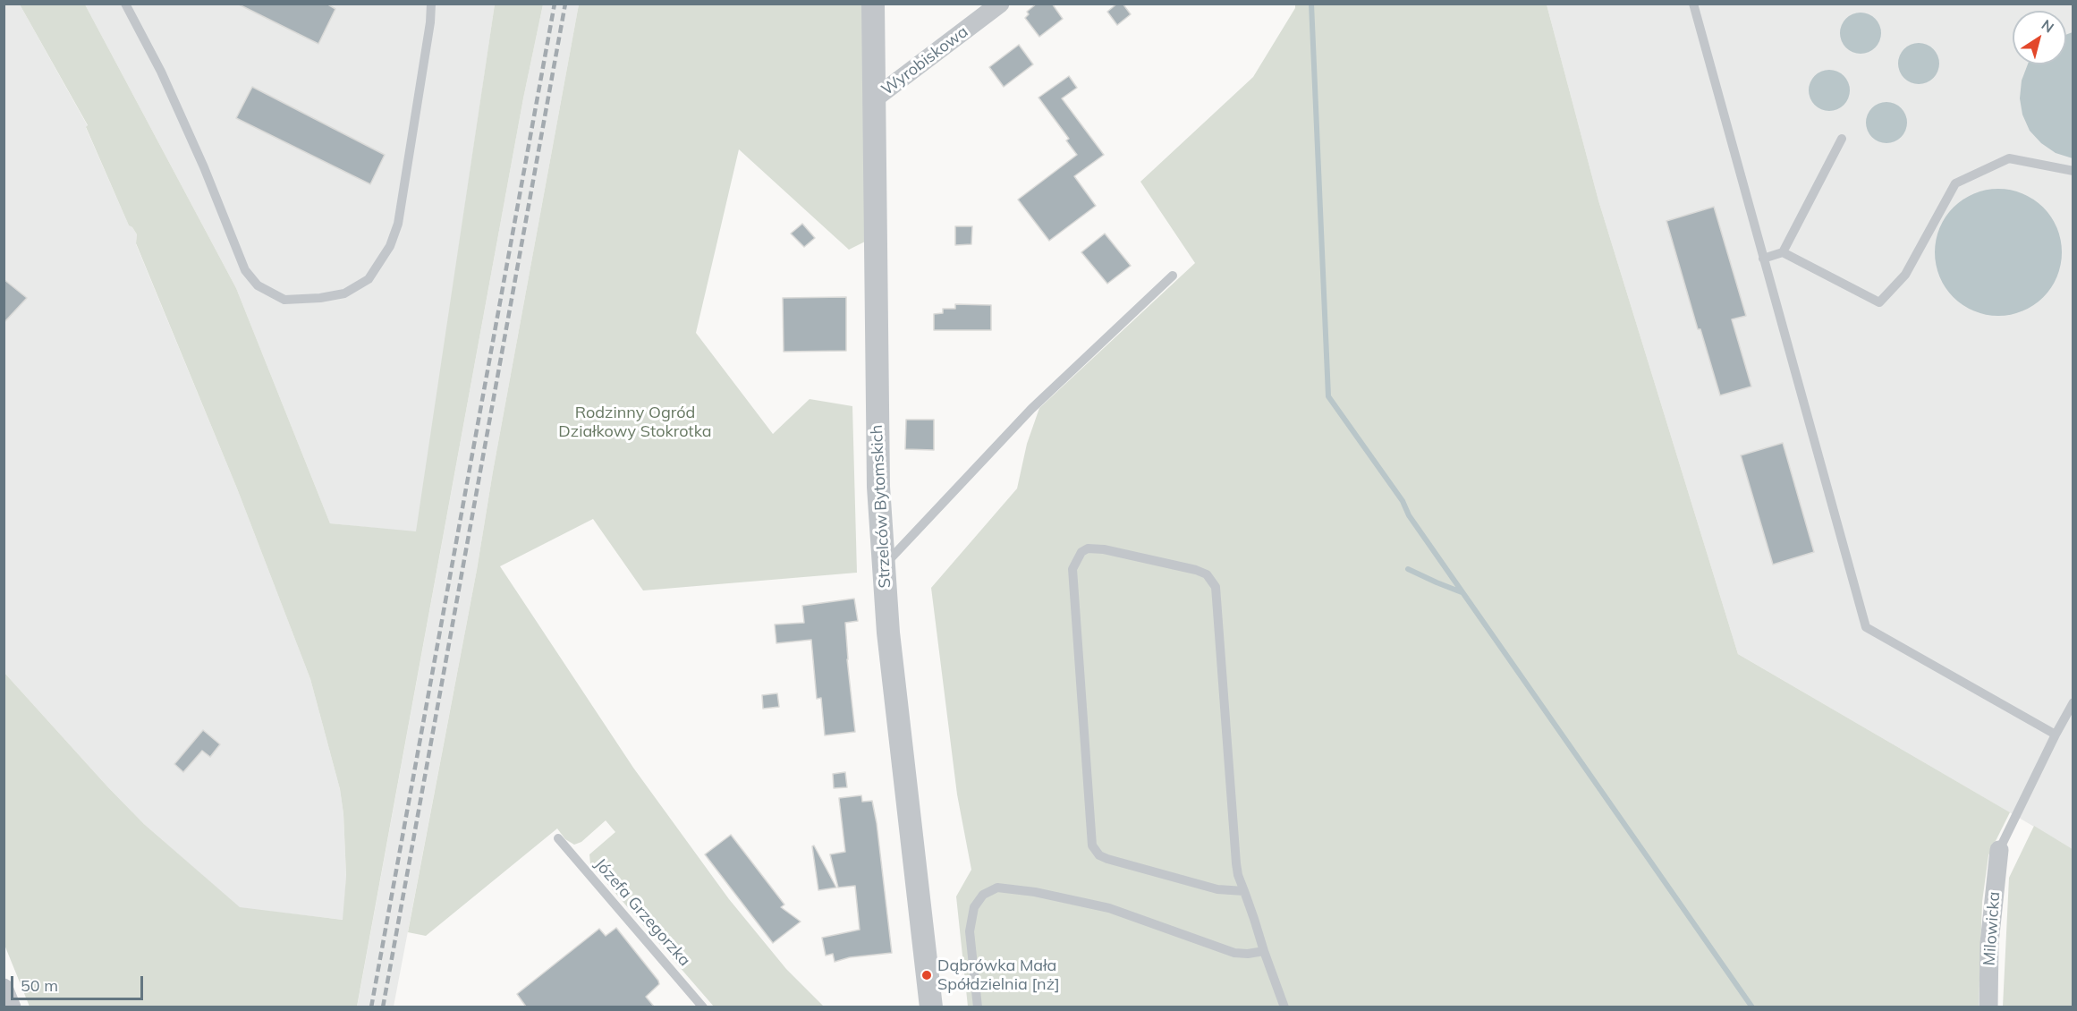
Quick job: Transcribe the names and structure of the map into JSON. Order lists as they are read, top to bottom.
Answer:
{
  "streets": {
    "street": ["Wyrobiskowa", "Strzelców Bytomskich", "Milowicka"],
    "lane": ["Józefa Grzegorzka"]
  },
  "crossings": [
    ["Wyrobiskowa", "Strzelców Bytomskich"]
  ],
  "parks": ["Rodzinny Ogród Działkowy Stokrotka"],
  "places": ["Dąbrówka Mała Spółdzielnia [nż]"],
  "scale_bar": "50 m",
  "north": "top right"
}
